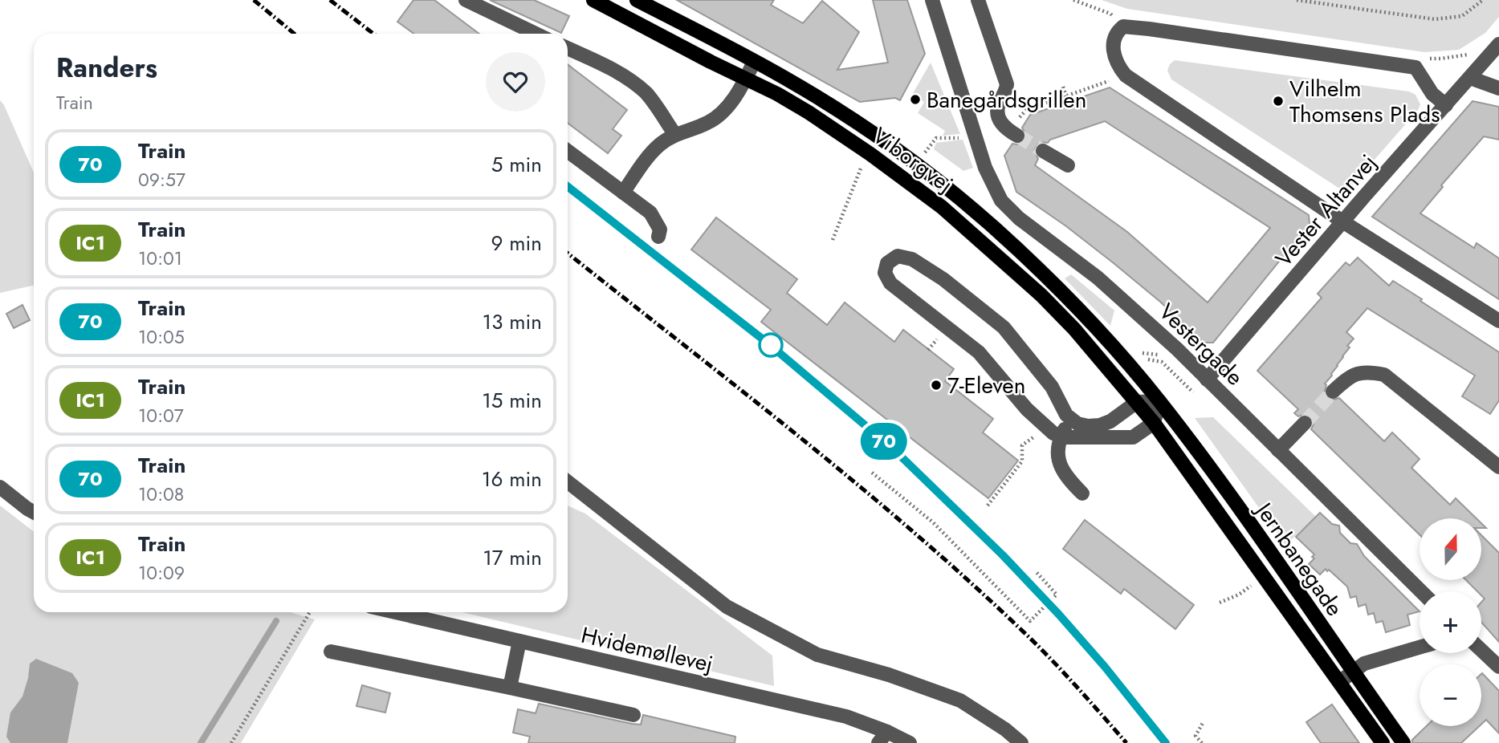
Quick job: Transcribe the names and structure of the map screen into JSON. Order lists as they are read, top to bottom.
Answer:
{
  "streets": {
    "main road": ["Viborgvej", "Jernbanegade"],
    "street": ["Vester Altanvej", "Vestergade", "Hvidemøllevej"]
  },
  "crossings": [
    ["Viborgvej", "Jernbanegade"],
    ["Vester Altanvej", "Vestergade"]
  ],
  "places": ["Banegårdsgrillen", "Vilhelm Thomsens Plads", "7-Eleven"],
  "north": "top",
  "page": {
    "on_map": "70",
    "heading": ["Randers", "Train"],
    "list": [
      {
        "mark": "70",
        "name": "Train",
        "note": "09:57",
        "value": "5 min"
      },
      {
        "mark": "IC1",
        "name": "Train",
        "note": "10:01",
        "value": "9 min"
      },
      {
        "mark": "70",
        "name": "Train",
        "note": "10:05",
        "value": "13 min"
      },
      {
        "mark": "IC1",
        "name": "Train",
        "note": "10:07",
        "value": "15 min"
      },
      {
        "mark": "70",
        "name": "Train",
        "note": "10:08",
        "value": "16 min"
      },
      {
        "mark": "IC1",
        "name": "Train",
        "note": "10:09",
        "value": "17 min"
      }
    ],
    "map_buttons": ["+", "−"]
  }
}
